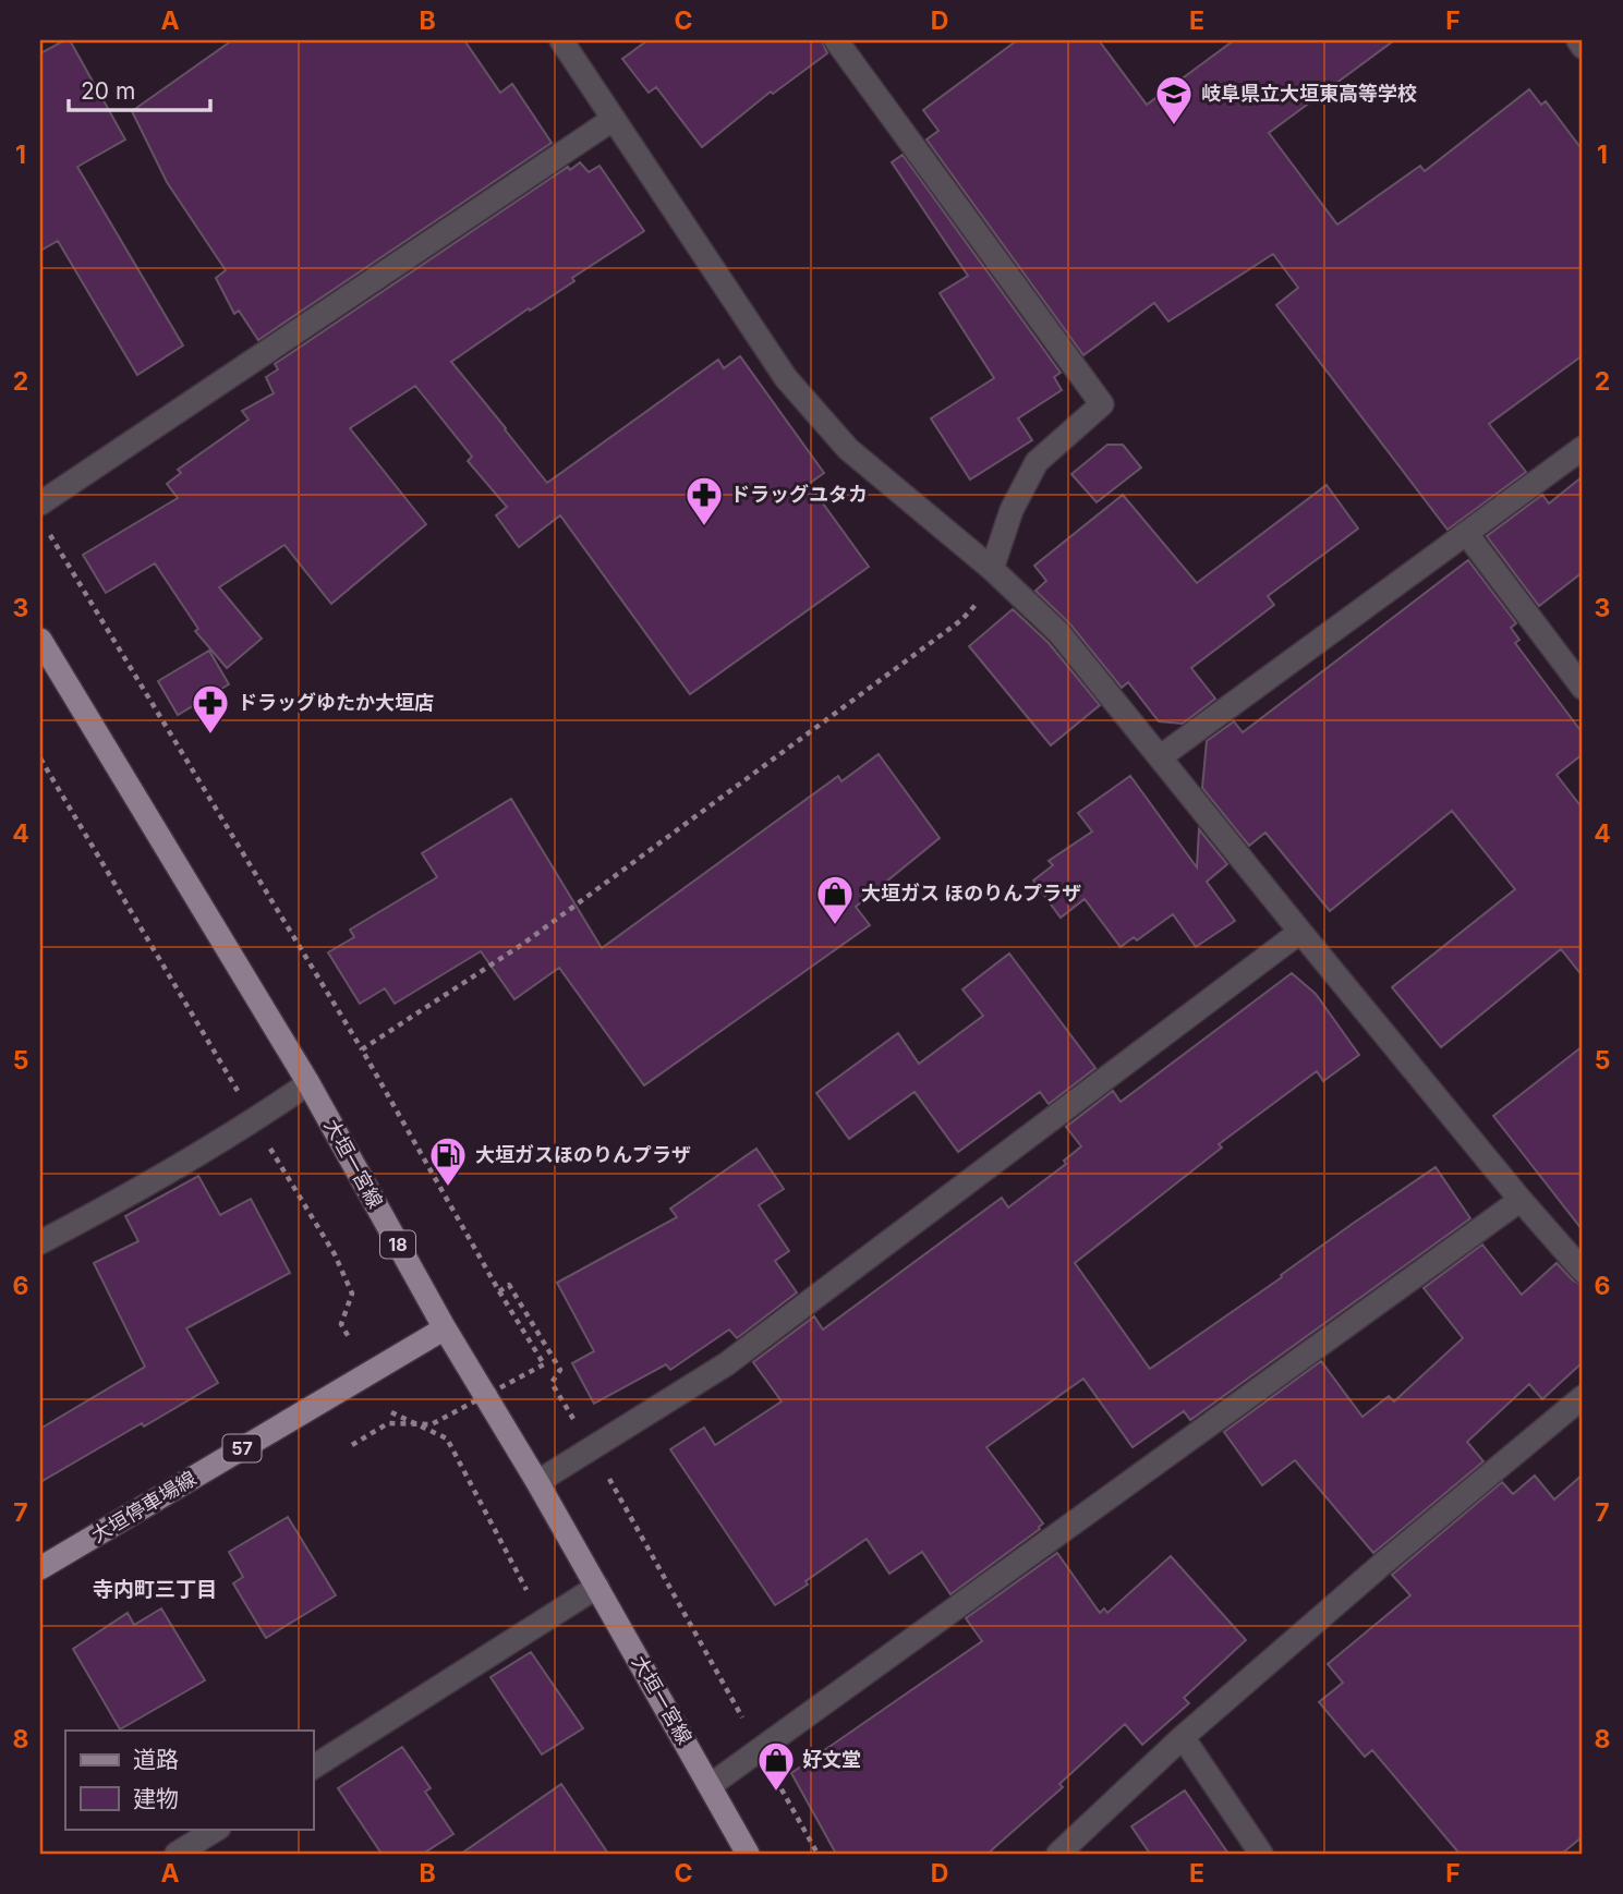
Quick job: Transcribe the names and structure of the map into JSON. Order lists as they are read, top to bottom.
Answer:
{
  "streets": {
    "main road": [
      "大垣一宮線",
      "18",
      "57",
      "大垣停車場線"
    ]
  },
  "crossings": [
    ["大垣一宮線", "大垣停車場線"]
  ],
  "districts": ["寺内町三丁目"],
  "places": {
    "school or university": ["岐阜県立大垣東高等学校"],
    "pharmacy": ["ドラッグユタカ", "ドラッグゆたか大垣店"],
    "shop": ["大垣ガス ほのりんプラザ", "好文堂"],
    "fuel station": ["大垣ガスほのりんプラザ"]
  },
  "legend": ["道路", "建物"],
  "scale_bar": "20 m",
  "grid": {
    "columns": [
      "A",
      "B",
      "C",
      "D",
      "E",
      "F"
    ],
    "rows": [
      "1",
      "2",
      "3",
      "4",
      "5",
      "6",
      "7",
      "8"
    ]
  }
}
